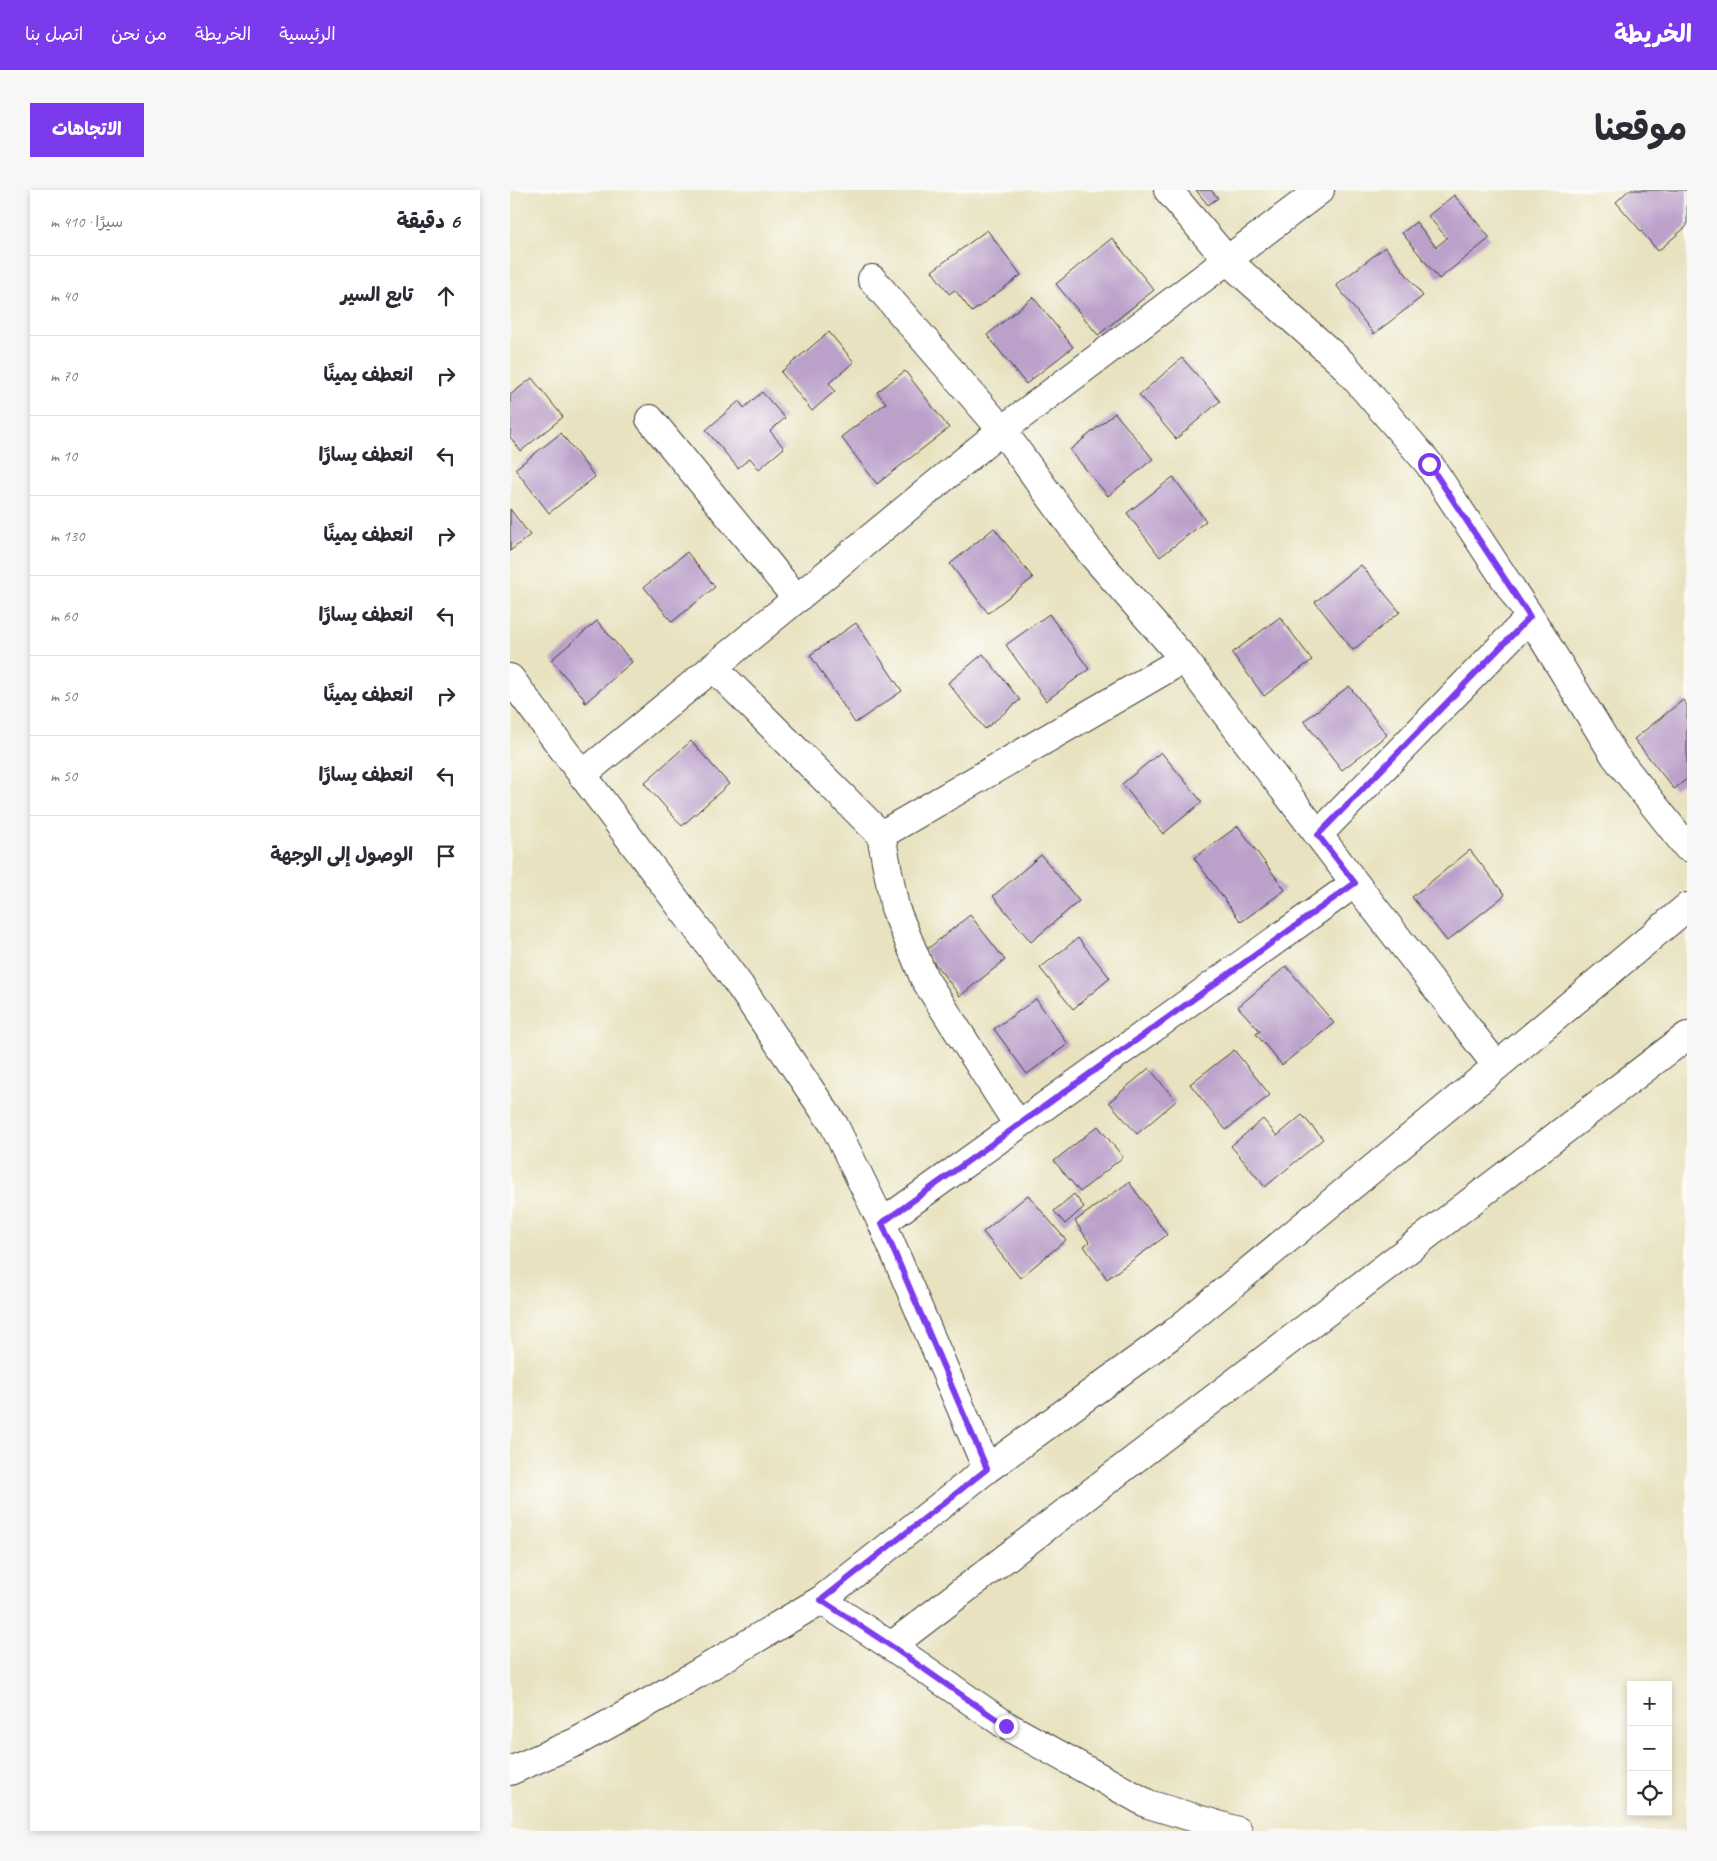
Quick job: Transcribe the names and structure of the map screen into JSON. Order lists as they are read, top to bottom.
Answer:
{
  "page": {
    "header": "الخريطة",
    "nav": [
      "الرئيسية",
      "الخريطة",
      "من نحن",
      "اتصل بنا"
    ],
    "title": "موقعنا",
    "buttons": "الاتجاهات",
    "heading": ["6 دقيقة", "سيرًا · 410 m"],
    "list": [
      ["تابع السير", "40 m"],
      ["انعطف يمينًا", "70 m"],
      ["انعطف يسارًا", "10 m"],
      ["انعطف يمينًا", "130 m"],
      ["انعطف يسارًا", "60 m"],
      ["انعطف يمينًا", "50 m"],
      ["انعطف يسارًا", "50 m"],
      "الوصول إلى الوجهة"
    ],
    "map_buttons": ["+", "−"]
  }
}
